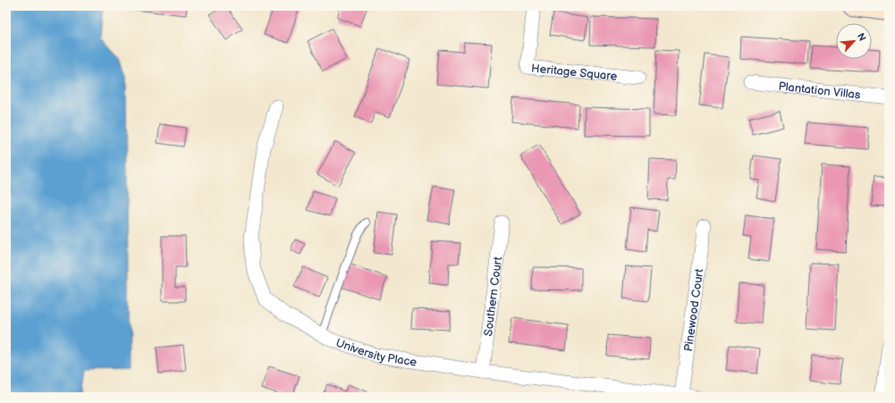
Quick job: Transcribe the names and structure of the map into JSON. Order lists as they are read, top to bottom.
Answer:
{
  "streets": {
    "street": [
      "Heritage Square",
      "Plantation Villas",
      "Southern Court",
      "Pinewood Court",
      "University Place"
    ]
  },
  "crossings": [
    ["Southern Court", "University Place"],
    ["Pinewood Court", "University Place"]
  ],
  "north": "top right"
}
